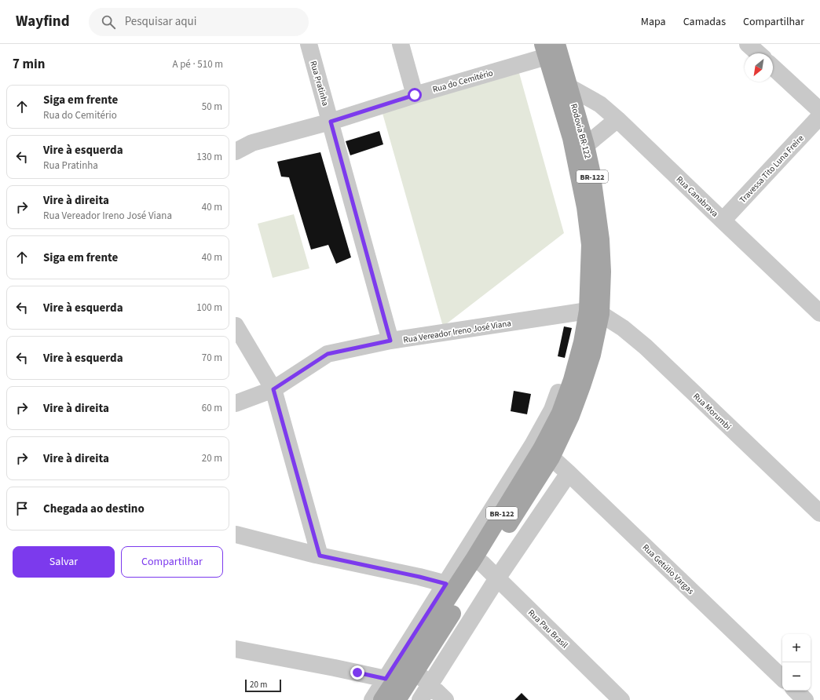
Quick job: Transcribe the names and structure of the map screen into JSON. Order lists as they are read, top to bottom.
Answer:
{
  "streets": {
    "main road": ["Rodovia BR-122", "BR-122"],
    "street": [
      "Rua do Cemitério",
      "Rua Pratinha",
      "Travessa Tito Luna Freire",
      "Rua Canabrava",
      "Rua Vereador Ireno José Viana",
      "Rua Morumbi",
      "Rua Getúlio Vargas",
      "Rua Pau Brasil"
    ]
  },
  "crossings": [
    ["Rua do Cemitério", "Rua Pratinha"],
    ["Rua do Cemitério", "Rodovia BR-122"],
    ["Rua Pratinha", "Rua Vereador Ireno José Viana"],
    ["Rodovia BR-122", "BR-122"],
    ["Rodovia BR-122", "Rua Canabrava"],
    ["Rodovia BR-122", "Rua Vereador Ireno José Viana"],
    ["Rodovia BR-122", "Rua Morumbi"],
    ["Travessa Tito Luna Freire", "Rua Canabrava"],
    ["BR-122", "Rua Vereador Ireno José Viana"],
    ["BR-122", "Rua Morumbi"],
    ["BR-122", "Rua Getúlio Vargas"],
    ["BR-122", "Rua Pau Brasil"],
    ["Rua Vereador Ireno José Viana", "Rua Morumbi"]
  ],
  "scale_bar": "20 m",
  "north": "bottom left",
  "page": {
    "header": "Wayfind",
    "search": "Pesquisar aqui",
    "nav": ["Mapa", "Camadas", "Compartilhar"],
    "heading": ["7 min", "A pé · 510 m"],
    "list": [
      ["Siga em frente", "Rua do Cemitério", "50 m"],
      ["Vire à esquerda", "Rua Pratinha", "130 m"],
      ["Vire à direita", "Rua Vereador Ireno José Viana", "40 m"],
      ["Siga em frente", "40 m"],
      ["Vire à esquerda", "100 m"],
      ["Vire à esquerda", "70 m"],
      ["Vire à direita", "60 m"],
      ["Vire à direita", "20 m"],
      "Chegada ao destino"
    ],
    "buttons": ["Salvar", "Compartilhar"],
    "map_buttons": ["+", "−"],
    "scale": "20 m"
  }
}
